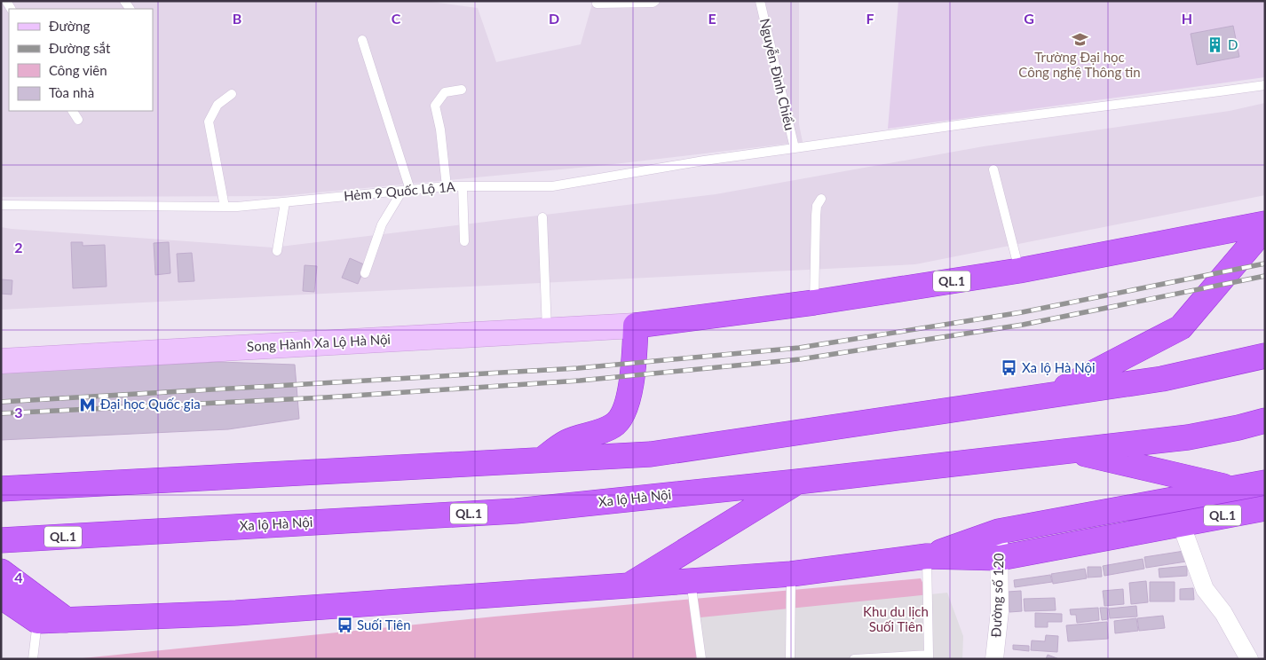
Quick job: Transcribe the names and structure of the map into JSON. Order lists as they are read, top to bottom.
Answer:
{
  "streets": {
    "highway": ["QL.1", "Xa lộ Hà Nội"],
    "main road": ["Song Hành Xa Lộ Hà Nội"],
    "street": ["Đường số 120"],
    "lane": ["Nguyễn Đình Chiểu", "Hẻm 9 Quốc Lộ 1A"]
  },
  "crossings": [
    ["Nguyễn Đình Chiểu", "Hẻm 9 Quốc Lộ 1A"],
    ["QL.1", "Song Hành Xa Lộ Hà Nội"],
    ["QL.1", "Đường số 120"]
  ],
  "parks": ["Khu du lịch Suối Tiên"],
  "places": {
    "school or university": ["Trường Đại học Công nghệ Thông tin"],
    "building": ["D"],
    "bus stop": ["Xa lộ Hà Nội", "Suối Tiên"],
    "metro station": ["Đại học Quốc gia"]
  },
  "legend": [
    "Đường",
    "Đường sắt",
    "Công viên",
    "Tòa nhà"
  ],
  "grid": {
    "columns": [
      "B",
      "C",
      "D",
      "E",
      "F",
      "G",
      "H"
    ],
    "rows": ["2", "3", "4"]
  }
}
